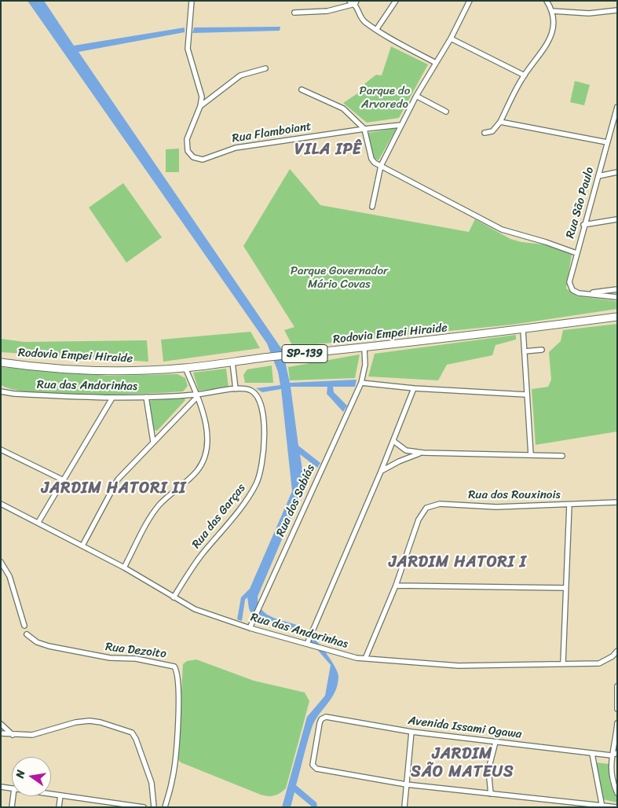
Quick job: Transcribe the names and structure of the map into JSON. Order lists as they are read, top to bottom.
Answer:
{
  "streets": {
    "main road": ["Rodovia Empei Hiraide", "SP-139"],
    "street": [
      "Rua Flamboiant",
      "Rua São Paulo",
      "Rua das Andorinhas",
      "Rua dos Rouxinois",
      "Rua dos Sabiás",
      "Rua das Garças",
      "Rua Dezoito",
      "Avenida Issami Ogawa"
    ]
  },
  "crossings": [
    ["Rodovia Empei Hiraide", "Rua dos Sabiás"],
    ["Rua das Andorinhas", "Rua dos Sabiás"],
    ["Rua das Andorinhas", "Rua das Garças"]
  ],
  "districts": [
    "VILA IPÊ",
    "JARDIM HATORI II",
    "JARDIM HATORI I",
    "JARDIM SÃO MATEUS"
  ],
  "parks": ["Parque do Arvoredo", "Parque Governador Mário Covas"],
  "north": "left"
}
